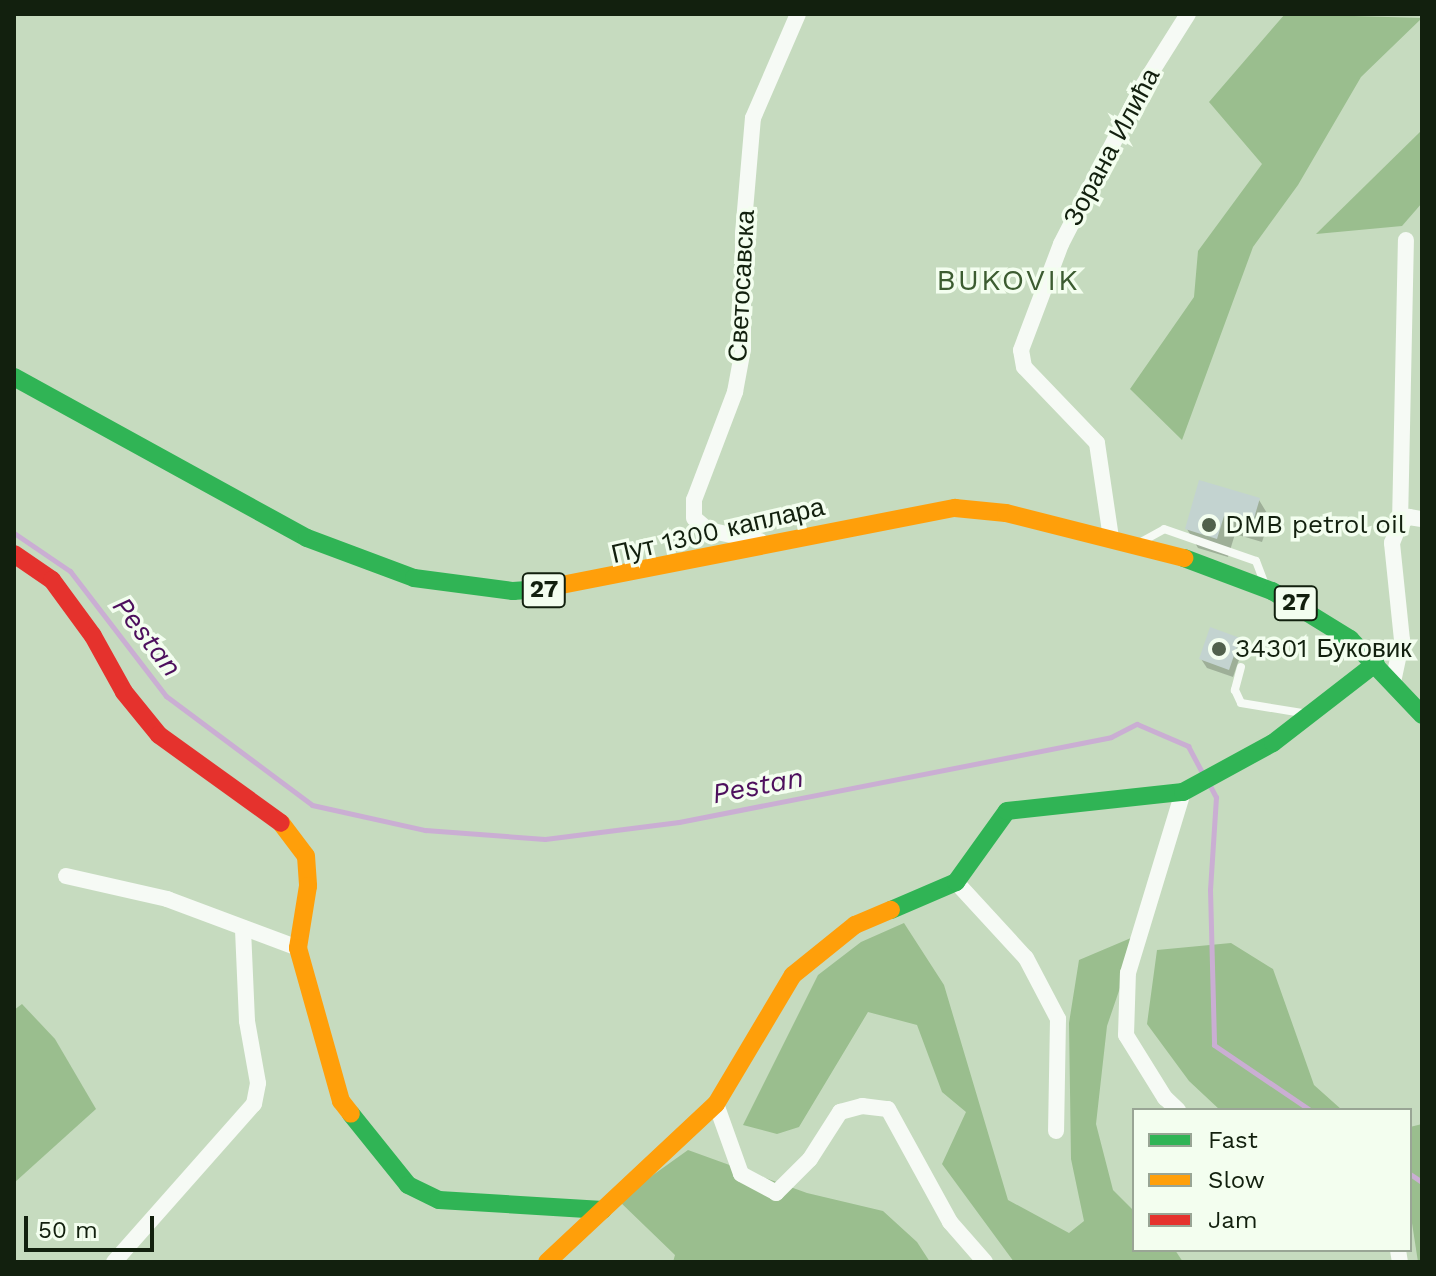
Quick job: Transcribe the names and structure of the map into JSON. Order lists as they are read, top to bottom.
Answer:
{
  "streets": {
    "street": [
      "Зорана Илића",
      "Светосавска",
      "Пут 1300 каплара",
      "27"
    ]
  },
  "crossings": [
    ["Зорана Илића", "Пут 1300 каплара"],
    ["Светосавска", "Пут 1300 каплара"]
  ],
  "districts": ["BUKOVIK"],
  "water": ["Pestan"],
  "places": ["DMB petrol oil", "34301 Буковик"],
  "legend": ["Fast", "Slow", "Jam"],
  "scale_bar": "50 m"
}
